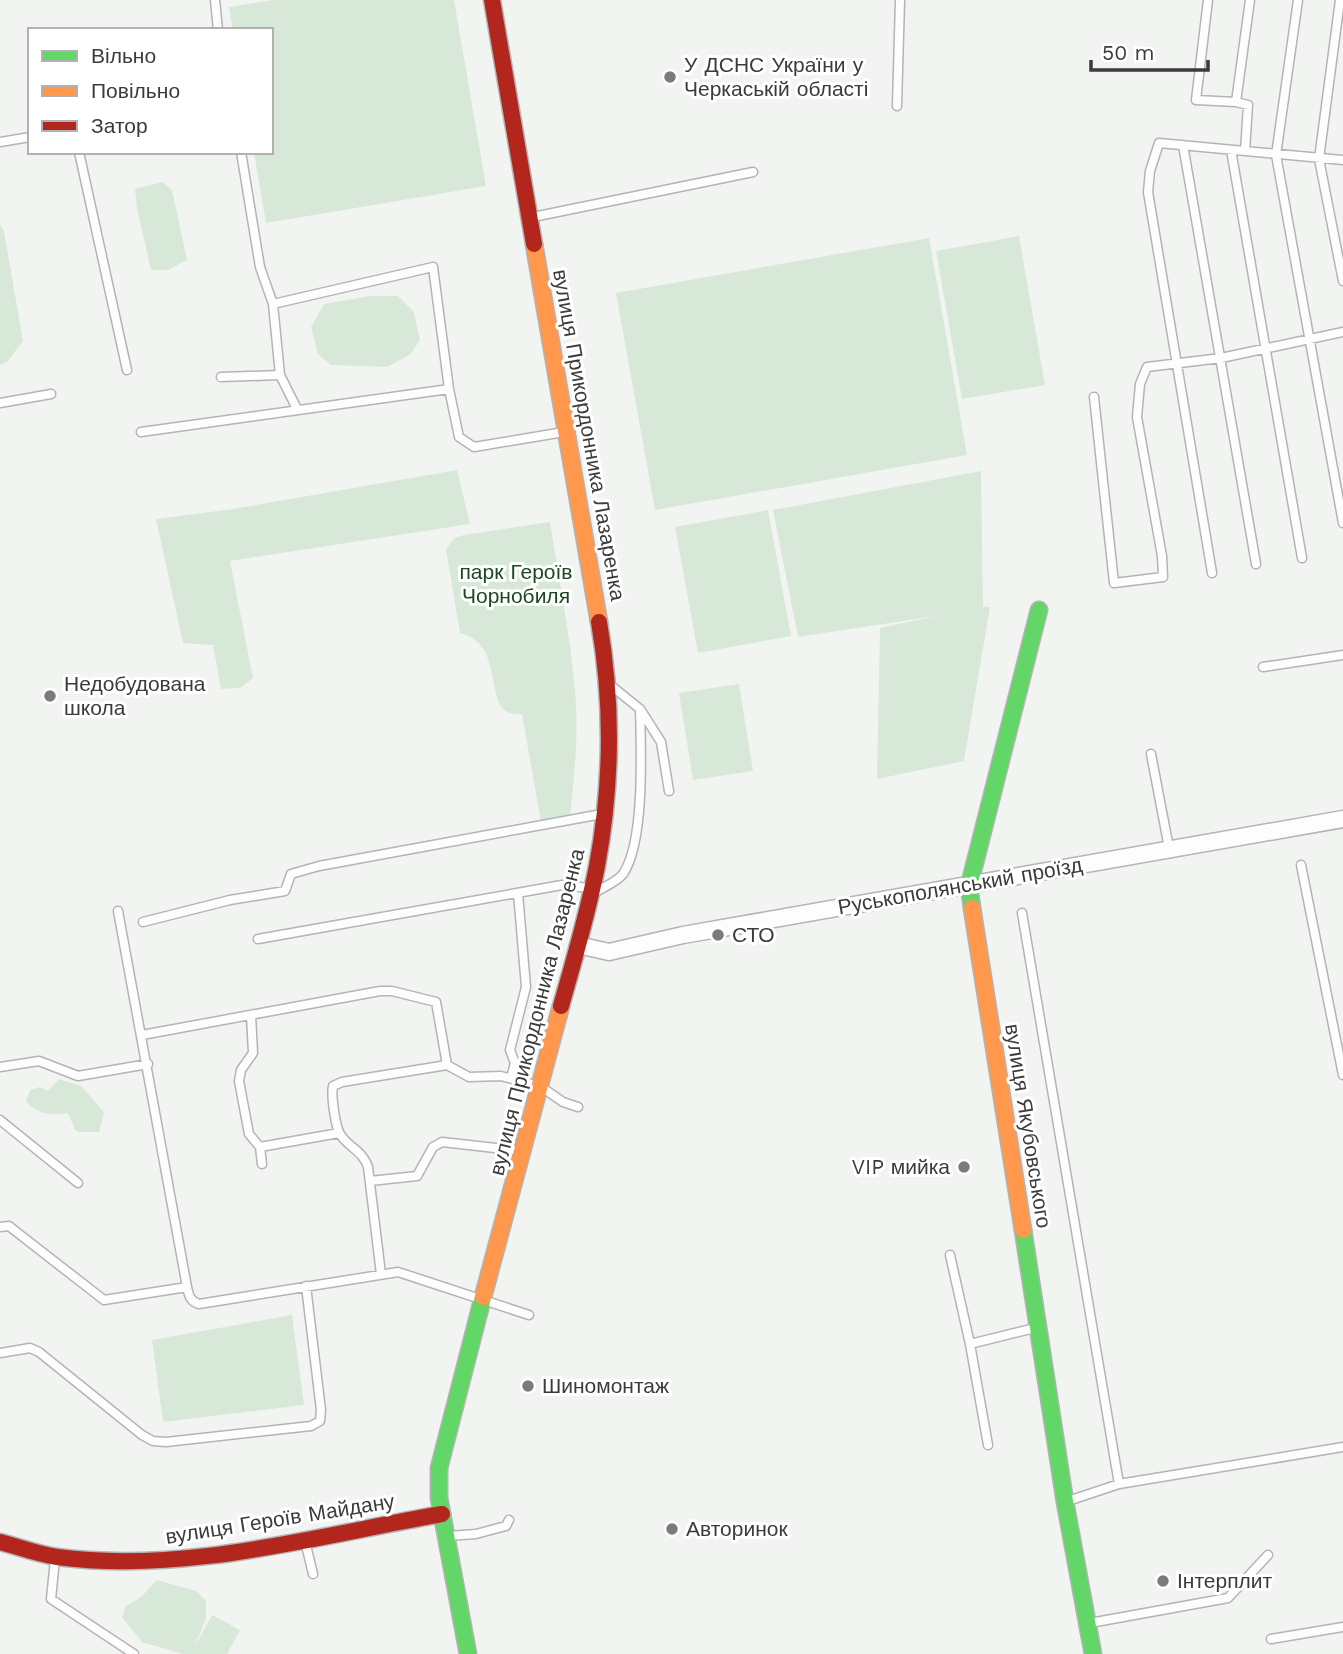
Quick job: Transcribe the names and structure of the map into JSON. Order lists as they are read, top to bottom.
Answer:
{
  "streets": {
    "street": [
      "вулиця Прикордонника Лазаренка",
      "Руськополянський проїзд",
      "вулиця Якубовського",
      "вулиця Героїв Майдану"
    ]
  },
  "crossings": [
    ["вулиця Прикордонника Лазаренка", "Руськополянський проїзд"],
    ["вулиця Прикордонника Лазаренка", "вулиця Героїв Майдану"],
    ["Руськополянський проїзд", "вулиця Якубовського"]
  ],
  "parks": ["парк Героїв Чорнобиля"],
  "places": [
    "У ДСНС України у Черкаській області",
    "Недобудована школа",
    "СТО",
    "VIP мийка",
    "Шиномонтаж",
    "Авторинок",
    "Інтерплит"
  ],
  "legend": ["Вільно", "Повільно", "Затор"],
  "scale_bar": "50 m"
}
